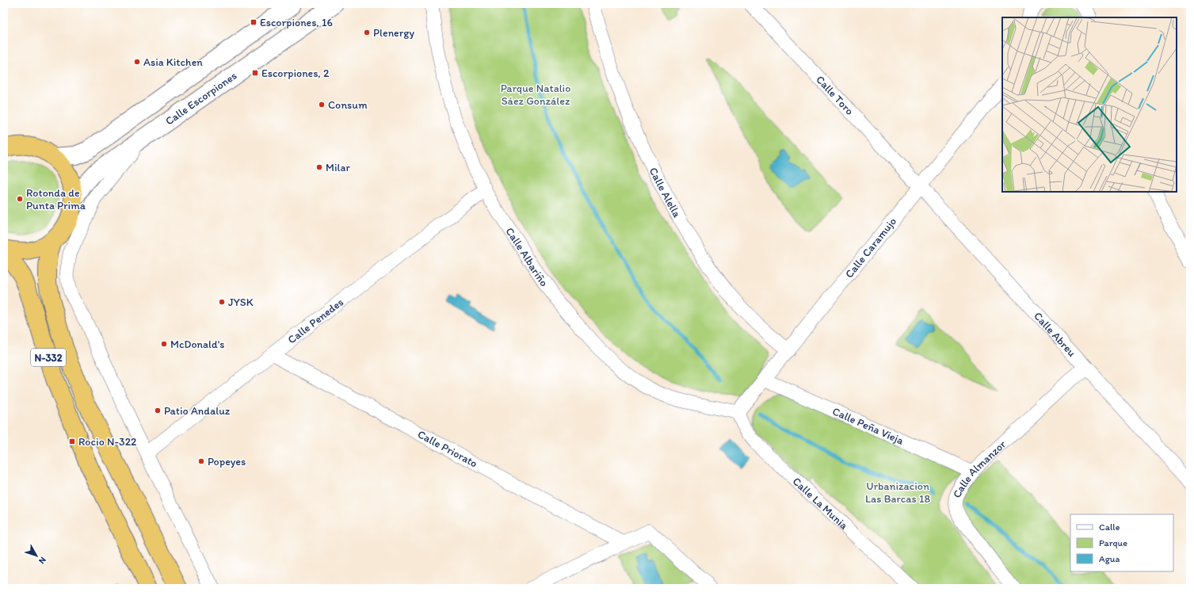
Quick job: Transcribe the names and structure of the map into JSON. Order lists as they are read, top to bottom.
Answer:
{
  "streets": {
    "highway": ["N-332"],
    "street": [
      "Calle Toro",
      "Calle Escorpiones",
      "Calle Alella",
      "Calle Caramujo",
      "Calle Albariño",
      "Calle Penedes",
      "Calle Abreu",
      "Calle Peña Vieja",
      "Calle Priorato",
      "Calle Almanzor",
      "Calle La Munia"
    ]
  },
  "crossings": [
    ["Calle Toro", "Calle Caramujo"],
    ["Calle Toro", "Calle Abreu"],
    ["Calle Escorpiones", "N-332"],
    ["Calle Alella", "Calle Caramujo"],
    ["Calle Caramujo", "Calle Albariño"],
    ["Calle Caramujo", "Calle Abreu"],
    ["Calle Caramujo", "Calle Peña Vieja"],
    ["Calle Caramujo", "Calle La Munia"],
    ["Calle Albariño", "Calle Penedes"],
    ["Calle Albariño", "Calle La Munia"],
    ["Calle Penedes", "Calle Priorato"],
    ["Calle Abreu", "Calle Almanzor"],
    ["Calle Peña Vieja", "Calle Almanzor"]
  ],
  "parks": ["Parque Natalio Sáez González", "Urbanizacion Las Barcas 18"],
  "places": {
    "transit": ["Escorpiones, 16", "Escorpiones, 2", "Rocio N-322"],
    "other": [
      "Plenergy",
      "Asia Kitchen",
      "Consum",
      "Milar",
      "Rotonda de Punta Prima",
      "JYSK",
      "McDonald's",
      "Patio Andaluz",
      "Popeyes"
    ]
  },
  "legend": ["Calle", "Parque", "Agua"],
  "north": "bottom right"
}
